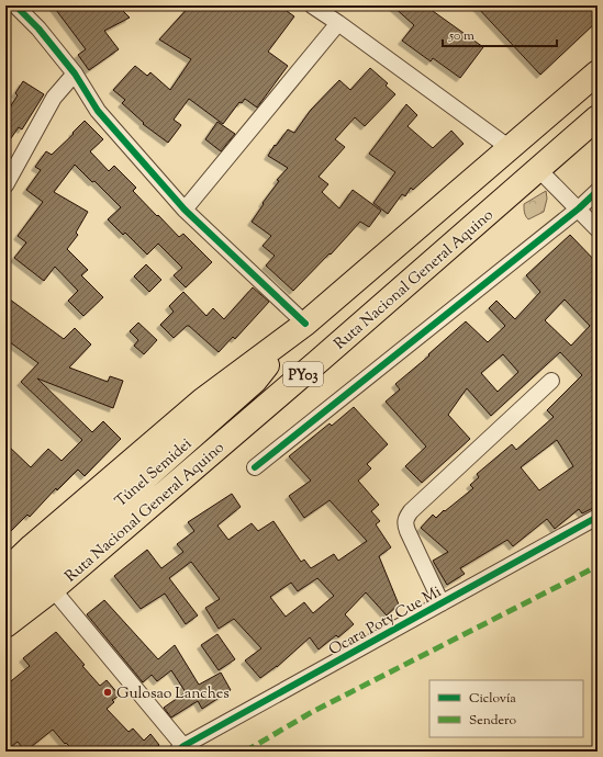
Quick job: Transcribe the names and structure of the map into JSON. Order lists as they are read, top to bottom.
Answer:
{
  "streets": {
    "highway": ["Ruta Nacional General Aquino", "PY03", "Túnel Semidei"],
    "street": ["Ocara Poty Cue Mi"]
  },
  "crossings": [
    ["PY03", "Túnel Semidei"]
  ],
  "places": ["Gulosao Lanches"],
  "legend": ["Ciclovía", "Sendero"],
  "scale_bar": "50 m"
}
